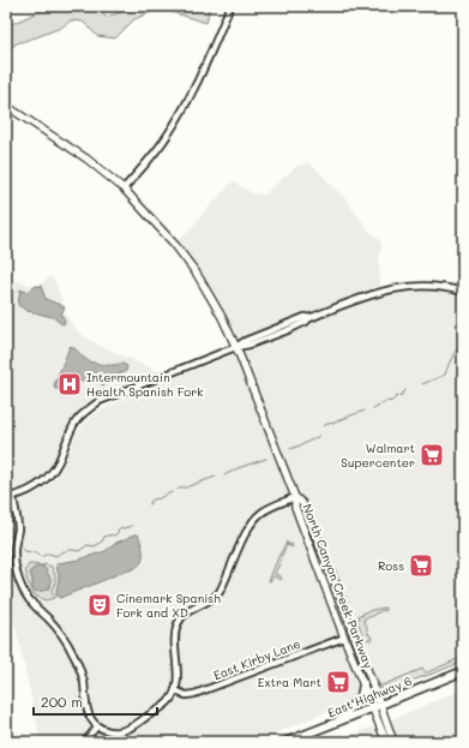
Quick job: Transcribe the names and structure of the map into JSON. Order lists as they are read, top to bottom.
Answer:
{
  "streets": {
    "highway": ["East Highway 6"],
    "main road": ["North Canyon Creek Parkway"],
    "street": ["East Kirby Lane"]
  },
  "crossings": [
    ["North Canyon Creek Parkway", "East Kirby Lane"],
    ["North Canyon Creek Parkway", "East Highway 6"]
  ],
  "places": {
    "hospital": ["Intermountain Health Spanish Fork"],
    "supermarket": ["Walmart Supercenter", "Ross", "Extra Mart"],
    "theatre": ["Cinemark Spanish Fork and XD"]
  },
  "scale_bar": "200 m"
}
